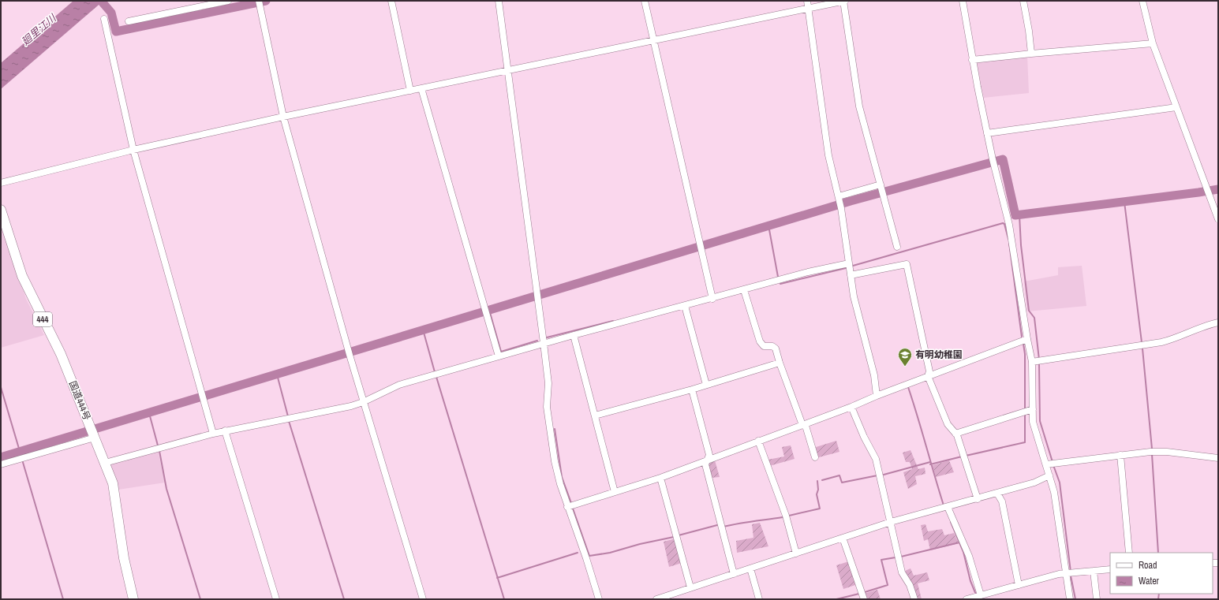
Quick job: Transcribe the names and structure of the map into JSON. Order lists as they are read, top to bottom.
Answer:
{
  "streets": {
    "highway": ["444", "国道444号"]
  },
  "water": ["廻里江川"],
  "places": {
    "school or university": ["有明幼稚園"]
  },
  "legend": ["Road", "Water"]
}
